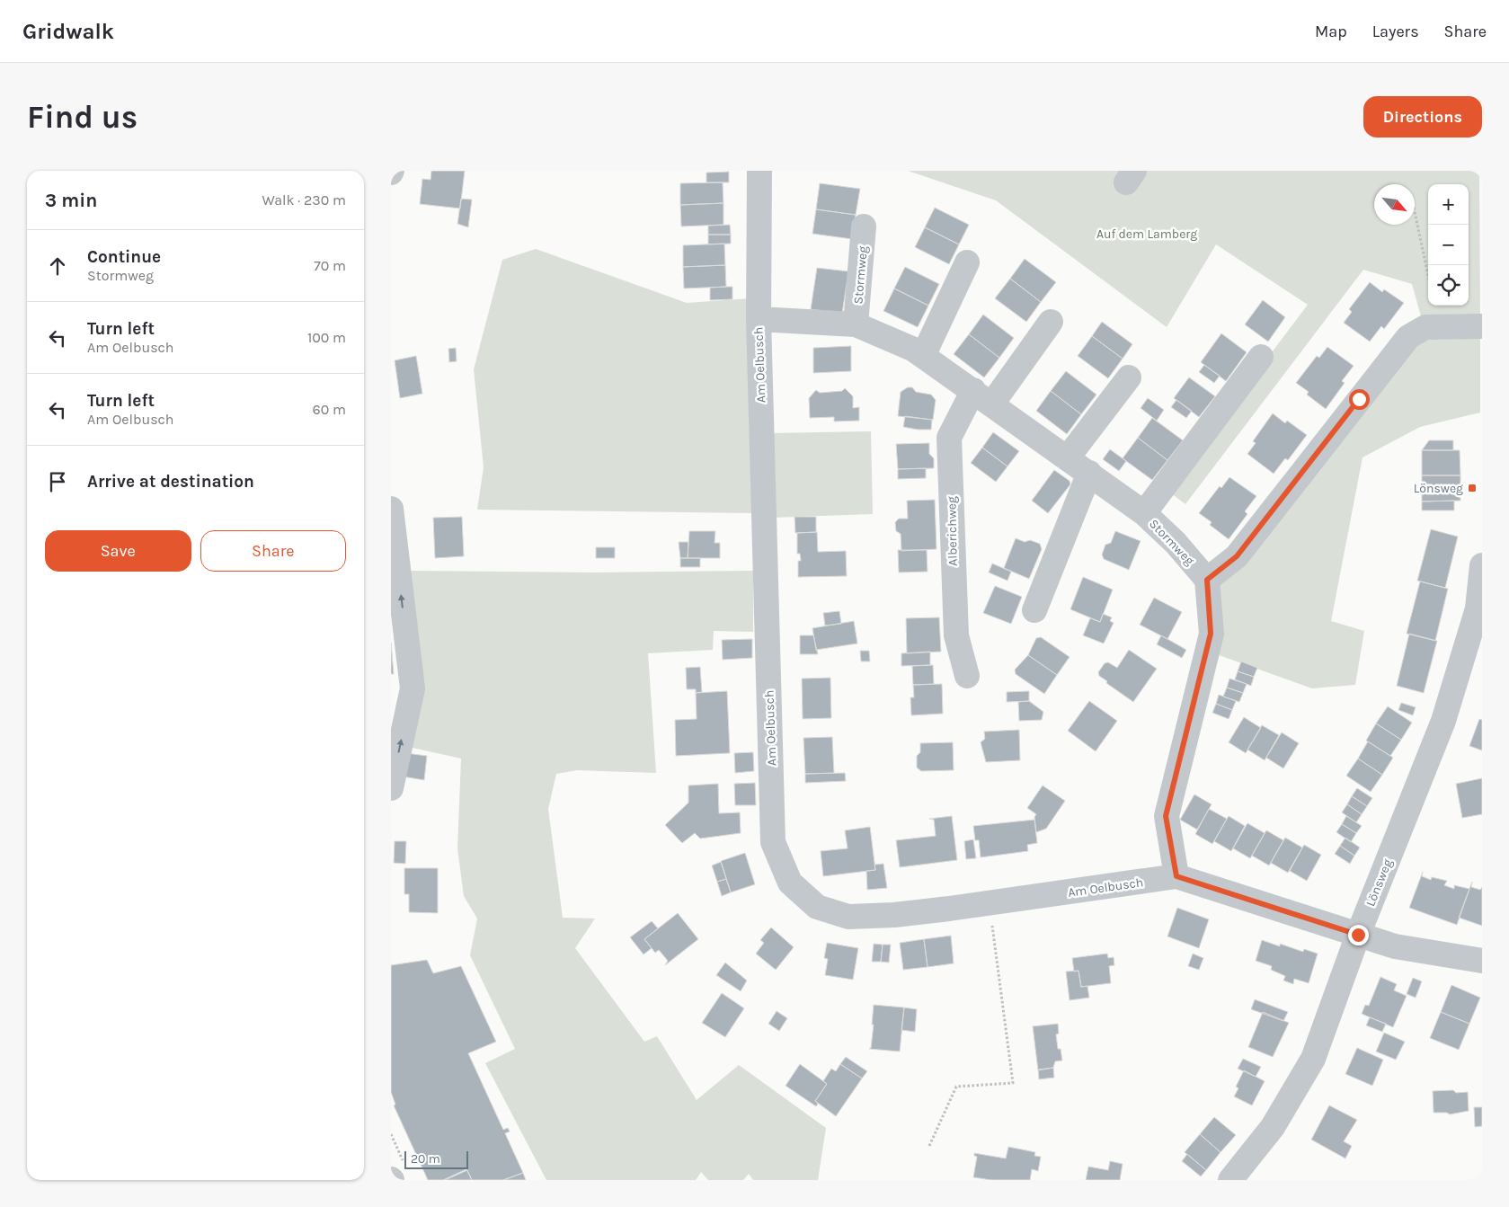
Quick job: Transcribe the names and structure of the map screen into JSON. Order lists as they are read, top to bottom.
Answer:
{
  "streets": {
    "street": [
      "Stormweg",
      "Am Oelbusch",
      "Alberichweg",
      "Lönsweg"
    ]
  },
  "crossings": [
    ["Stormweg", "Am Oelbusch"],
    ["Stormweg", "Alberichweg"],
    ["Am Oelbusch", "Lönsweg"]
  ],
  "parks": ["Auf dem Lamberg"],
  "places": {
    "transit": ["Lönsweg"]
  },
  "scale_bar": "20 m",
  "north": "bottom right",
  "page": {
    "header": "Gridwalk",
    "nav": ["Map", "Layers", "Share"],
    "buttons": [
      "Directions",
      ["Save", "Share"]
    ],
    "title": "Find us",
    "heading": ["3 min", "Walk · 230 m"],
    "map_buttons": ["+", "−"],
    "list": [
      ["Continue", "Stormweg", "70 m"],
      ["Turn left", "Am Oelbusch", "100 m"],
      ["Turn left", "Am Oelbusch", "60 m"],
      "Arrive at destination"
    ],
    "scale": "20 m"
  }
}
